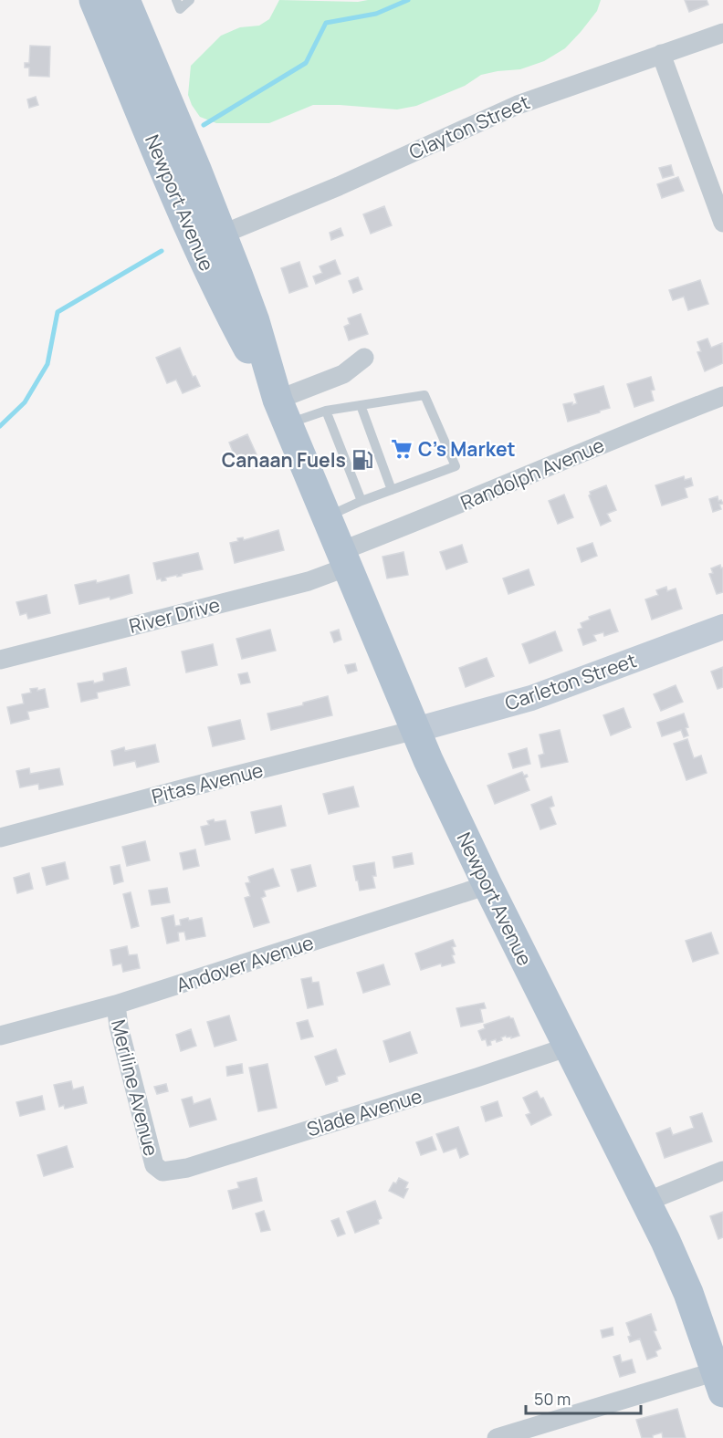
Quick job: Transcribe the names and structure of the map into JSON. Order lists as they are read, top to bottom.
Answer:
{
  "streets": {
    "main road": ["Newport Avenue"],
    "street": [
      "Clayton Street",
      "Randolph Avenue",
      "River Drive",
      "Carleton Street",
      "Pitas Avenue",
      "Andover Avenue",
      "Meriline Avenue",
      "Slade Avenue"
    ]
  },
  "crossings": [
    ["Clayton Street", "Newport Avenue"],
    ["Newport Avenue", "Randolph Avenue"],
    ["Newport Avenue", "River Drive"],
    ["Newport Avenue", "Carleton Street"],
    ["Newport Avenue", "Pitas Avenue"],
    ["Newport Avenue", "Andover Avenue"],
    ["Newport Avenue", "Slade Avenue"],
    ["Randolph Avenue", "River Drive"],
    ["Carleton Street", "Pitas Avenue"],
    ["Andover Avenue", "Meriline Avenue"],
    ["Meriline Avenue", "Slade Avenue"]
  ],
  "places": {
    "supermarket": ["C's Market"],
    "fuel station": ["Canaan Fuels"]
  },
  "scale_bar": "50 m"
}
